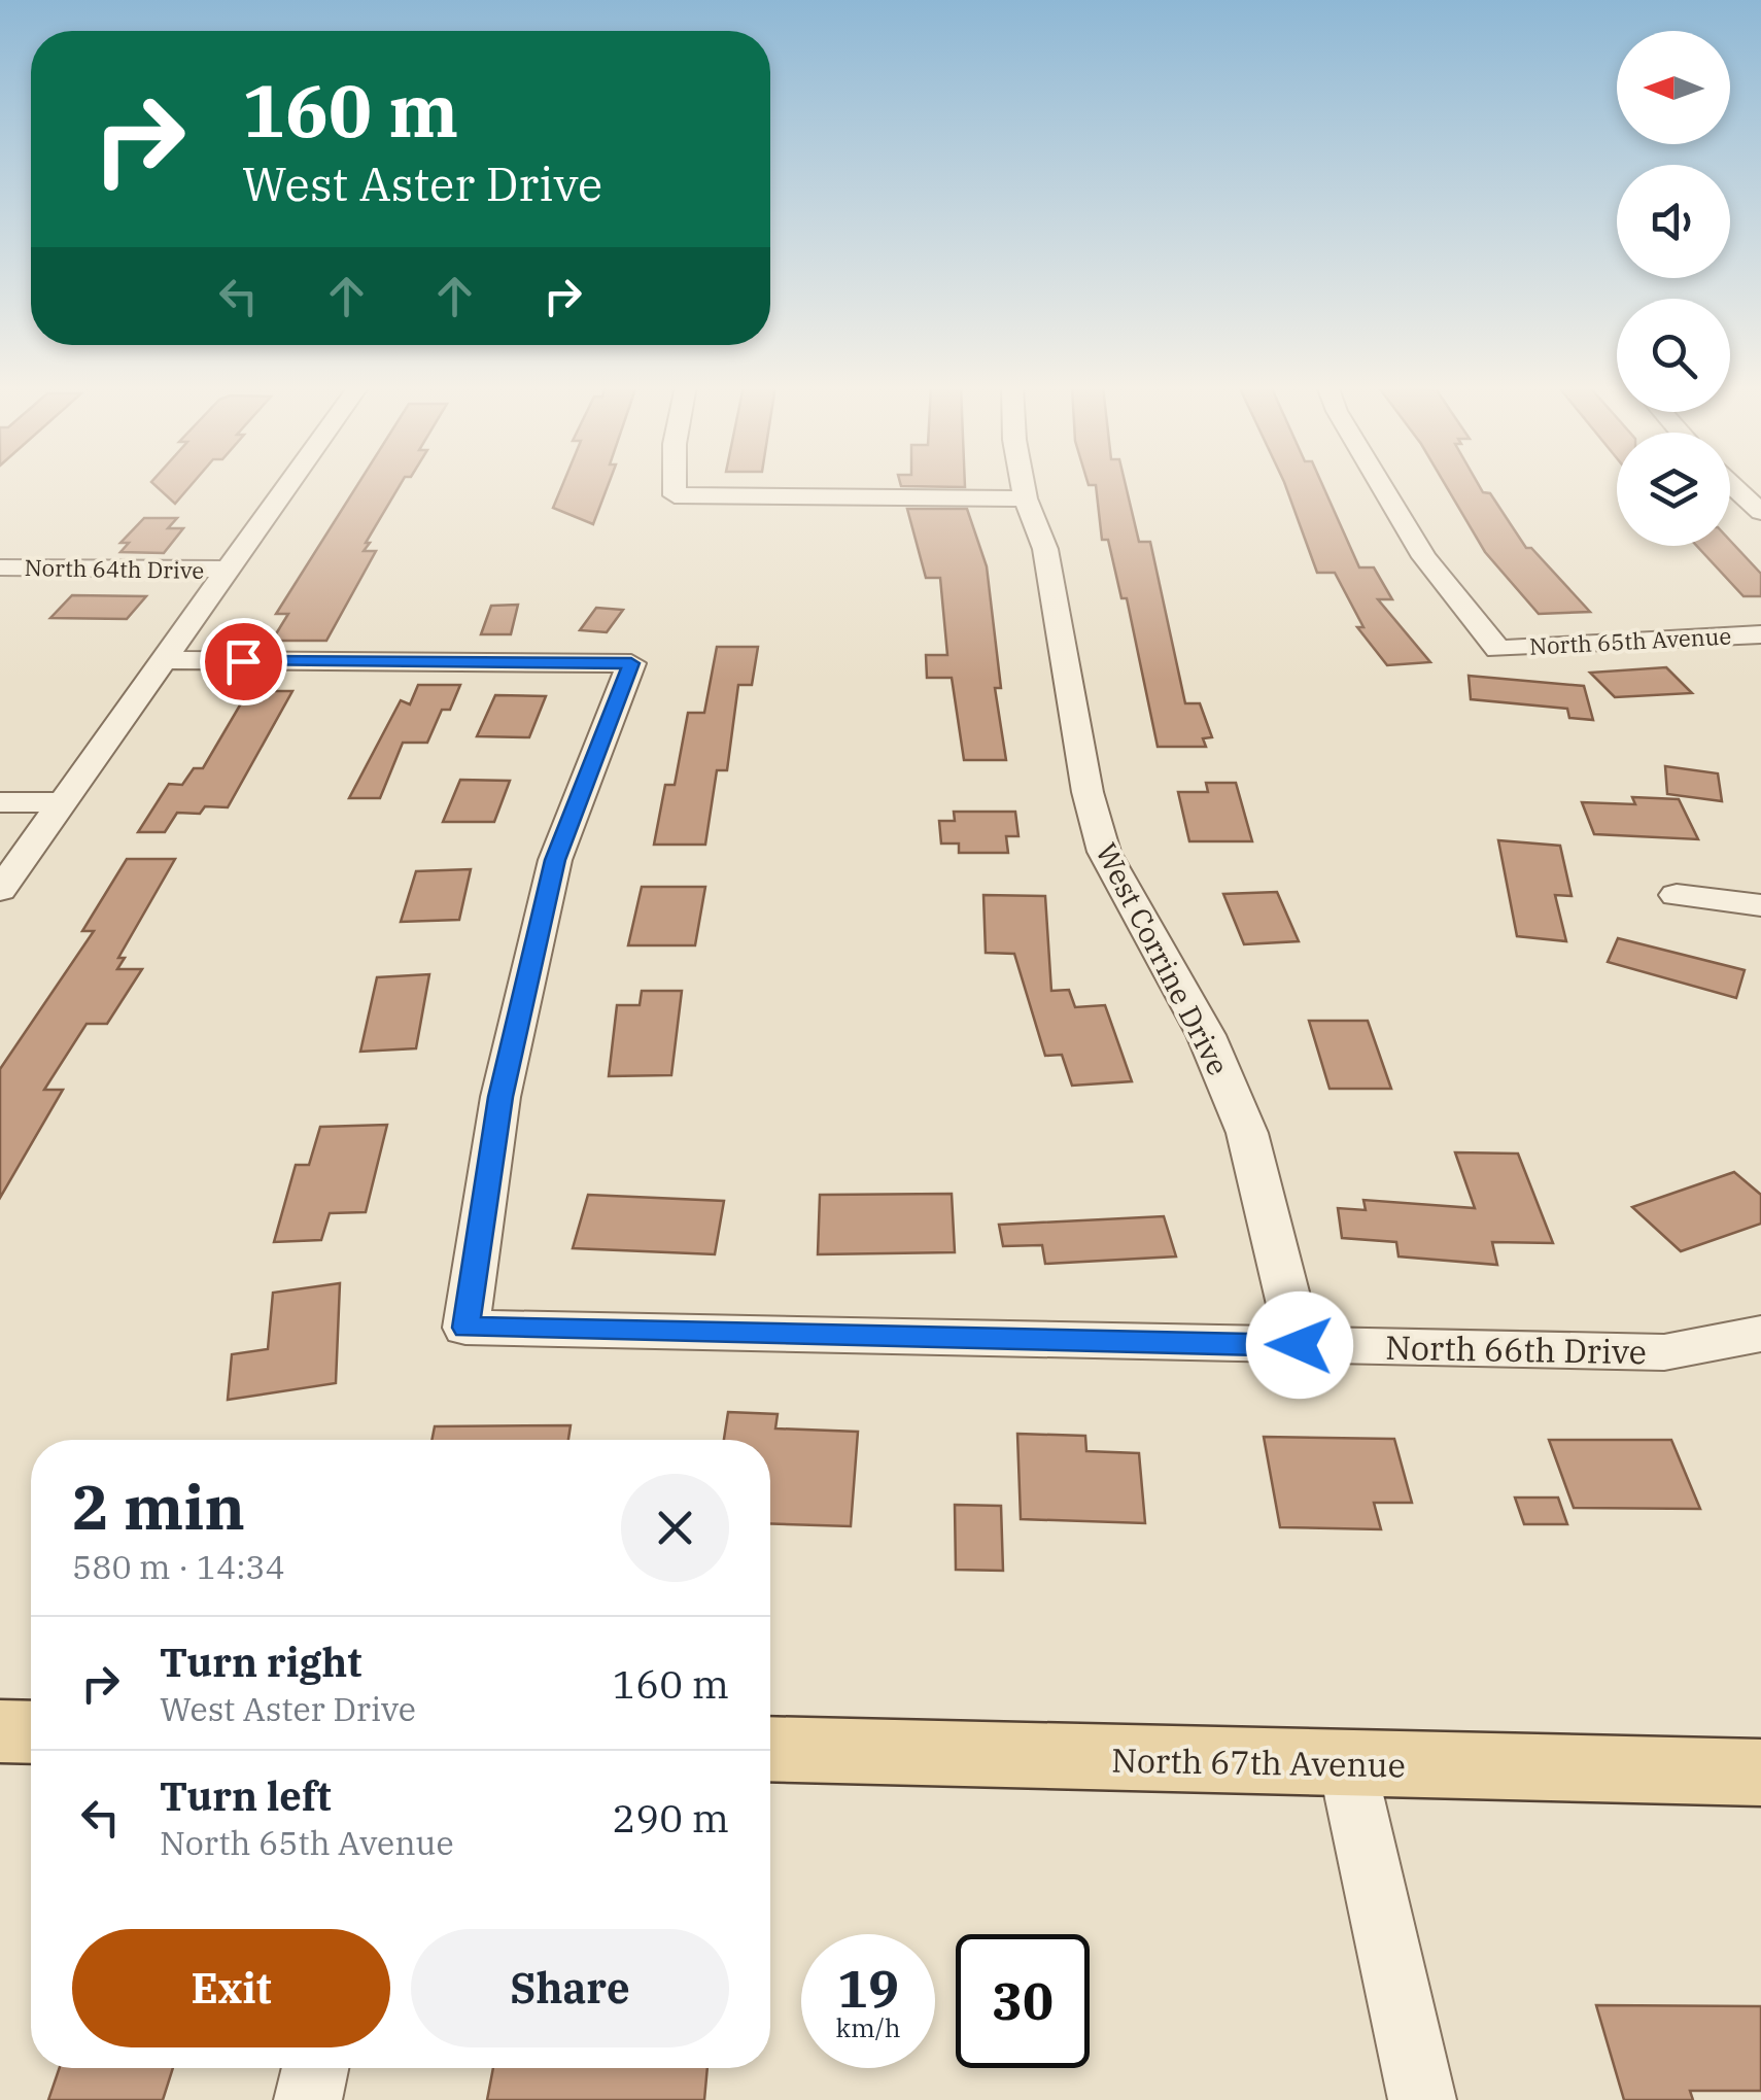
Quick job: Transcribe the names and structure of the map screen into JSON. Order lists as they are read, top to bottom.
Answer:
{
  "streets": {
    "main road": ["North 67th Avenue"],
    "street": [
      "North 64th Drive",
      "North 65th Avenue",
      "West Corrine Drive",
      "North 66th Drive"
    ]
  },
  "crossings": [
    ["West Corrine Drive", "North 66th Drive"]
  ],
  "north": "left",
  "page": {
    "turn": ["160 m", "West Aster Drive"],
    "heading": ["2 min", "580 m · 14:34"],
    "list": [
      {
        "name": "Turn right",
        "note": "West Aster Drive",
        "value": "160 m"
      },
      {
        "name": "Turn left",
        "note": "North 65th Avenue",
        "value": "290 m"
      }
    ],
    "buttons": ["Exit", "Share"],
    "speed": "19 km/h",
    "limit": "30"
  }
}
